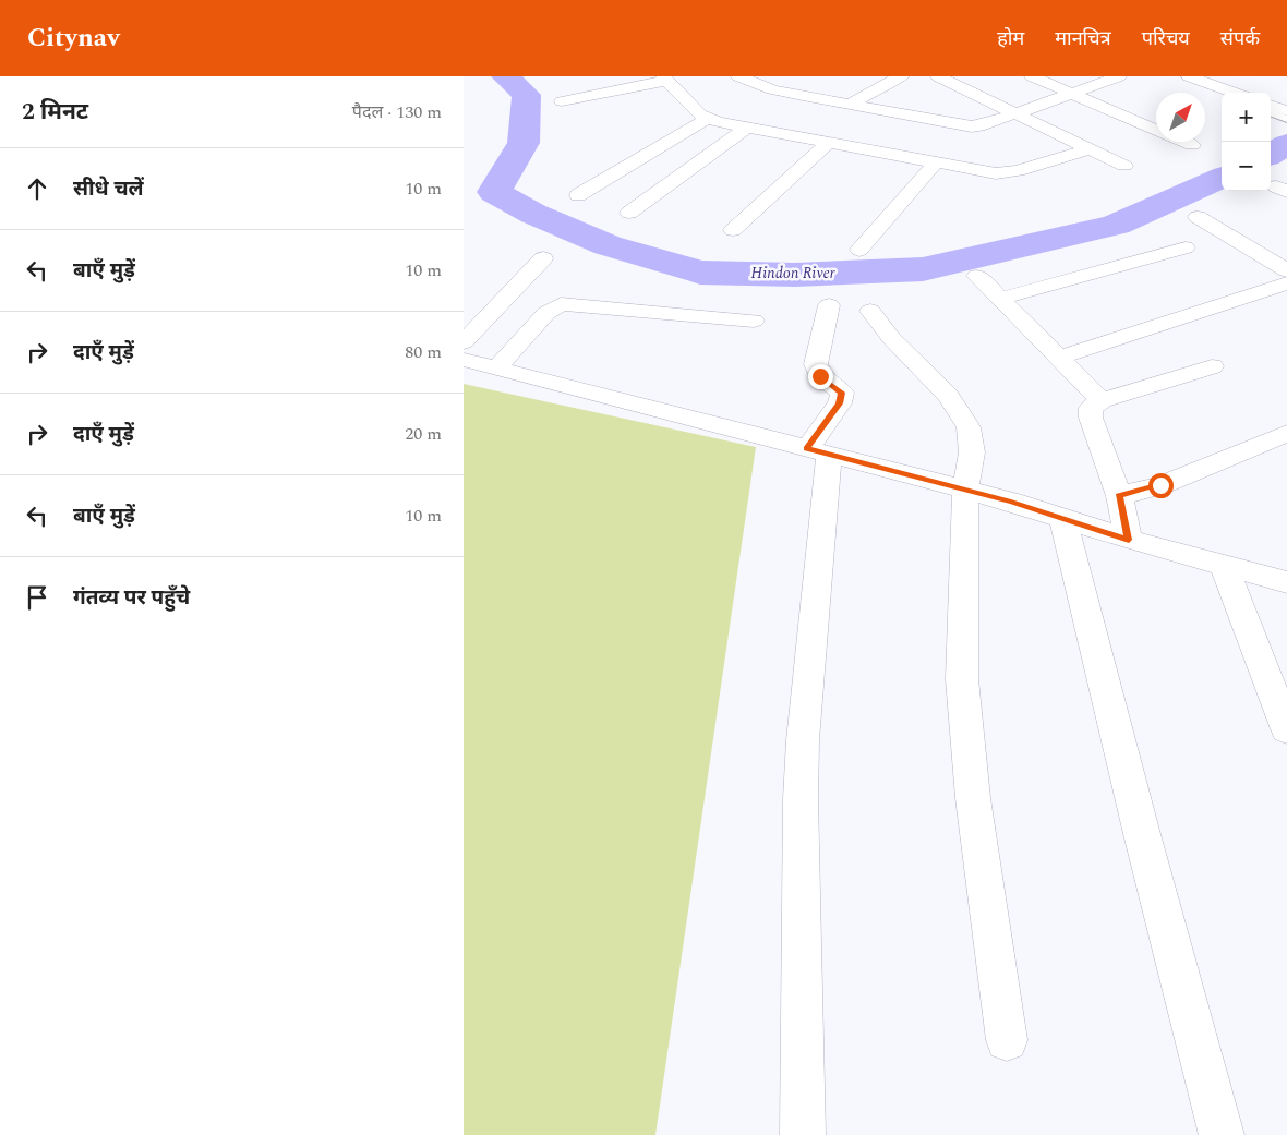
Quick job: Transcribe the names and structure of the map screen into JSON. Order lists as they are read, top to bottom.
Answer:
{
  "water": ["Hindon River"],
  "north": "top right",
  "page": {
    "header": "Citynav",
    "nav": [
      "होम",
      "मानचित्र",
      "परिचय",
      "संपर्क"
    ],
    "heading": ["2 मिनट", "पैदल · 130 m"],
    "map_buttons": ["+", "−"],
    "list": [
      ["सीधे चलें", "10 m"],
      ["बाएँ मुड़ें", "10 m"],
      ["दाएँ मुड़ें", "80 m"],
      ["दाएँ मुड़ें", "20 m"],
      ["बाएँ मुड़ें", "10 m"],
      "गंतव्य पर पहुँचे"
    ]
  }
}
